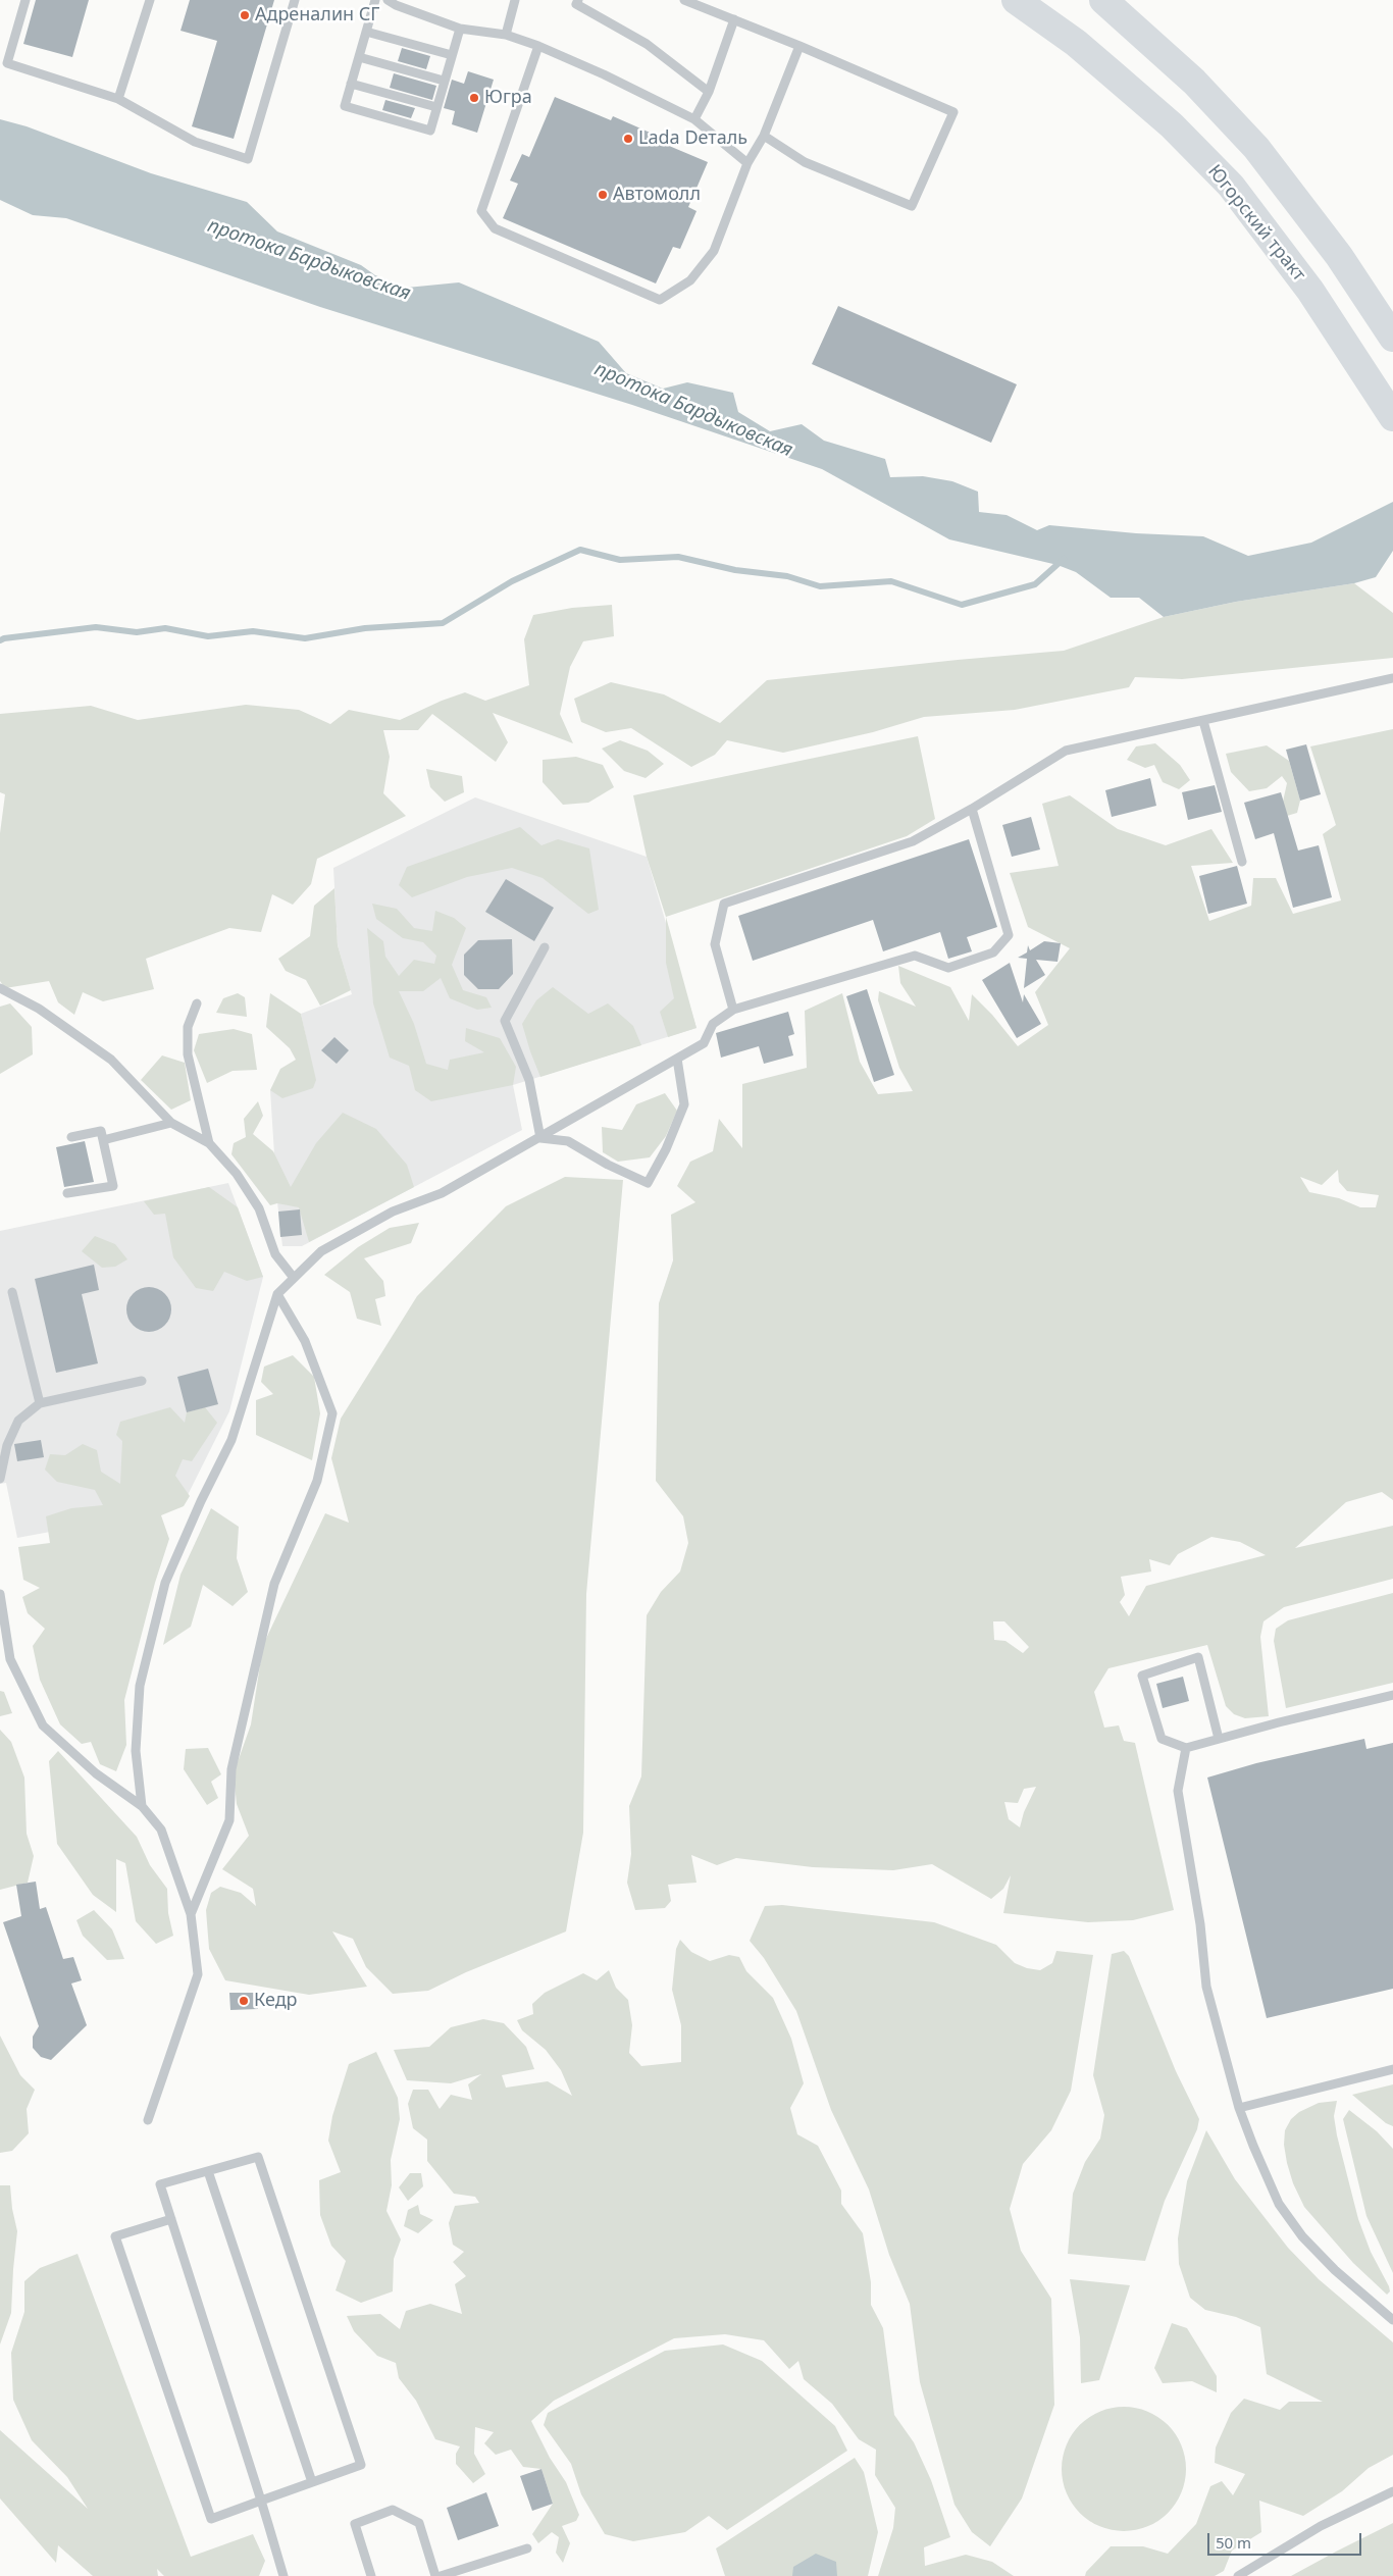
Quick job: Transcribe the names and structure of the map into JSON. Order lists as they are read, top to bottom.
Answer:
{
  "streets": {
    "main road": ["Югорский тракт"]
  },
  "water": ["протока Бардыковская"],
  "places": [
    "Адреналин СГ",
    "Югра",
    "Lada Dеталь",
    "Автомолл",
    "Кедр"
  ],
  "scale_bar": "50 m"
}
